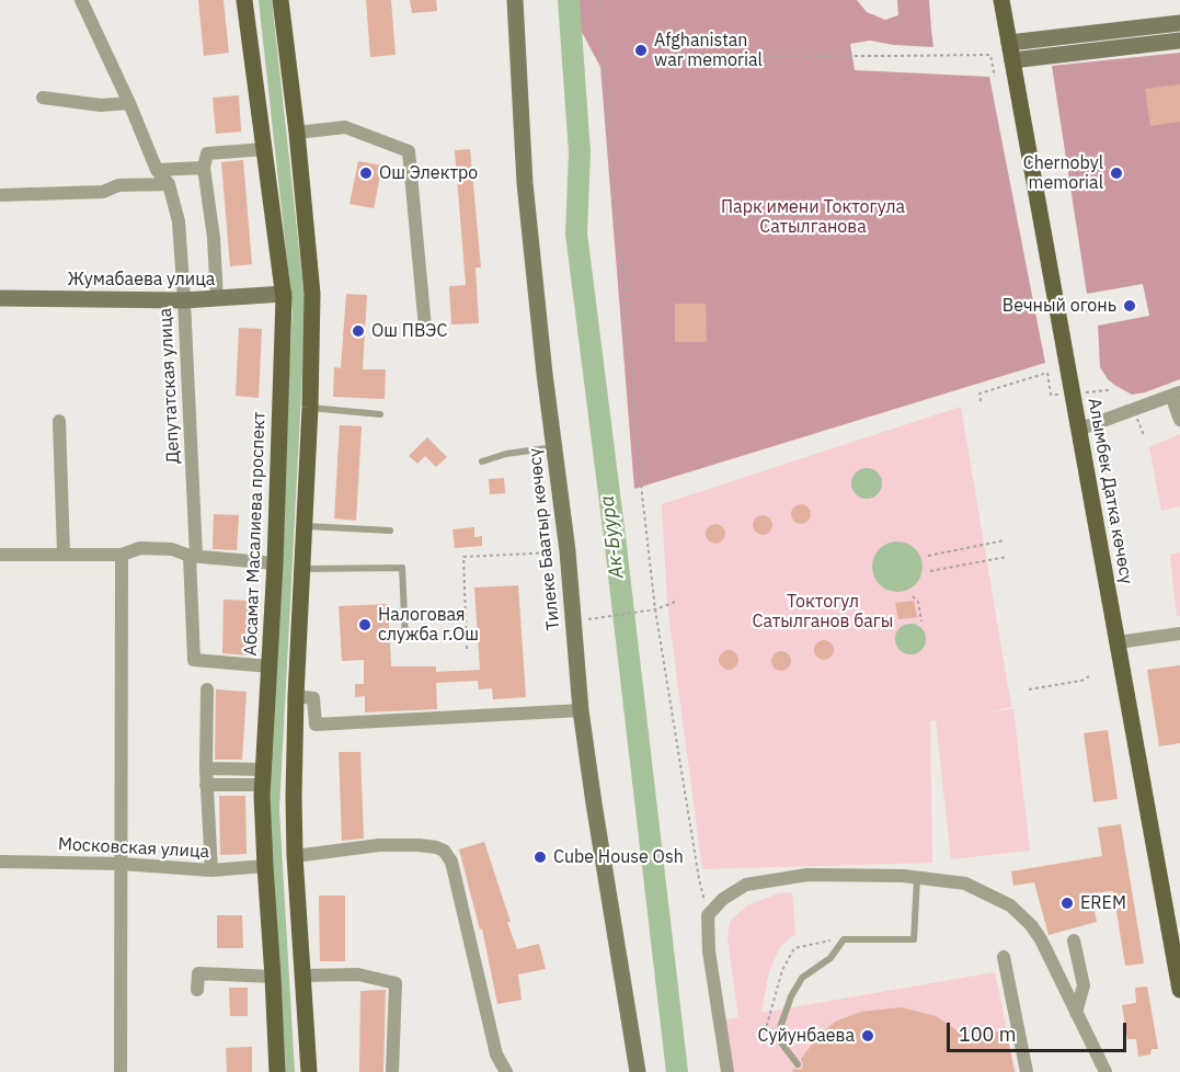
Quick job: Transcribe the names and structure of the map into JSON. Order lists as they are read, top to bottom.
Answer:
{
  "streets": {
    "main road": ["Алымбек Датка көчөсү", "Абсамат Масалиева проспект"],
    "street": [
      "Жумабаева улица",
      "Депутатская улица",
      "Тилеке Баатыр көчөсү",
      "Московская улица"
    ]
  },
  "crossings": [
    ["Жумабаева улица", "Депутатская улица"],
    ["Жумабаева улица", "Абсамат Масалиева проспект"],
    ["Депутатская улица", "Абсамат Масалиева проспект"],
    ["Абсамат Масалиева проспект", "Московская улица"]
  ],
  "water": ["Ак-Буура"],
  "parks": ["Парк имени Токтогула Сатылганова", "Токтогул Сатылганов багы"],
  "places": [
    "Afghanistan war memorial",
    "Ош Электро",
    "Chernobyl memorial",
    "Вечный огонь",
    "Ош ПВЭС",
    "Налоговая служба г.Ош",
    "Cube House Osh",
    "EREM",
    "Суйунбаева"
  ],
  "scale_bar": "100 m"
}
